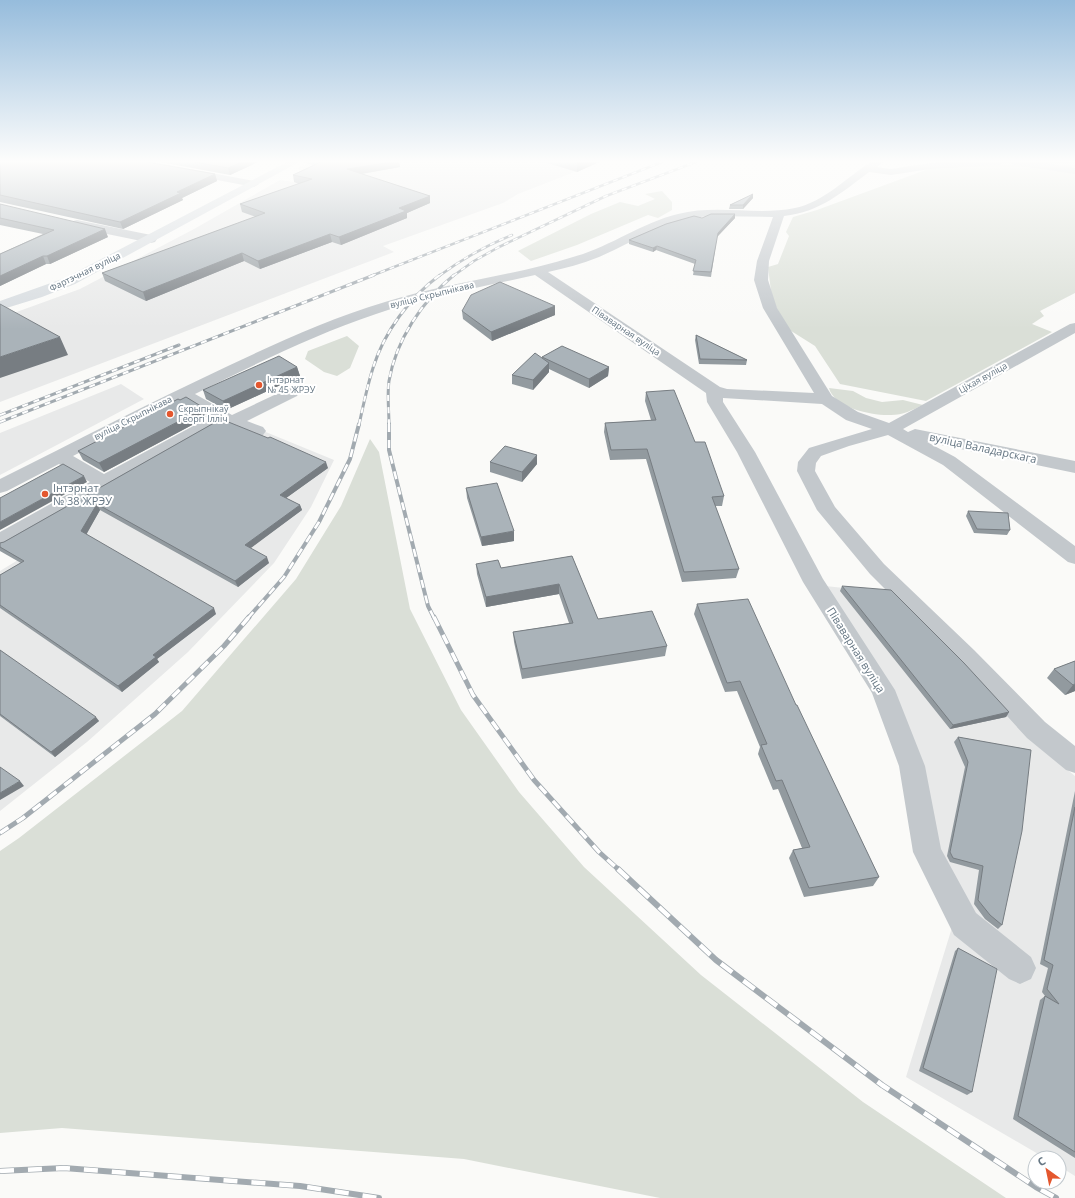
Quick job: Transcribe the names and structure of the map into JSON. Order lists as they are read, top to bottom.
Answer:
{
  "streets": {
    "main road": ["Фартэчная вуліца"],
    "street": [
      "вуліца Скрыпнікава",
      "Піваварная вуліца",
      "Ціхая вуліца",
      "вуліца Валадарскага"
    ]
  },
  "crossings": [
    ["вуліца Скрыпнікава", "Піваварная вуліца"],
    ["Ціхая вуліца", "вуліца Валадарскага"]
  ],
  "places": ["Інтэрнат № 45 ЖРЭУ", "Скрыпнікаў Георгі Ілліч", "Інтэрнат № 38 ЖРЭУ"],
  "north": "top left"
}
